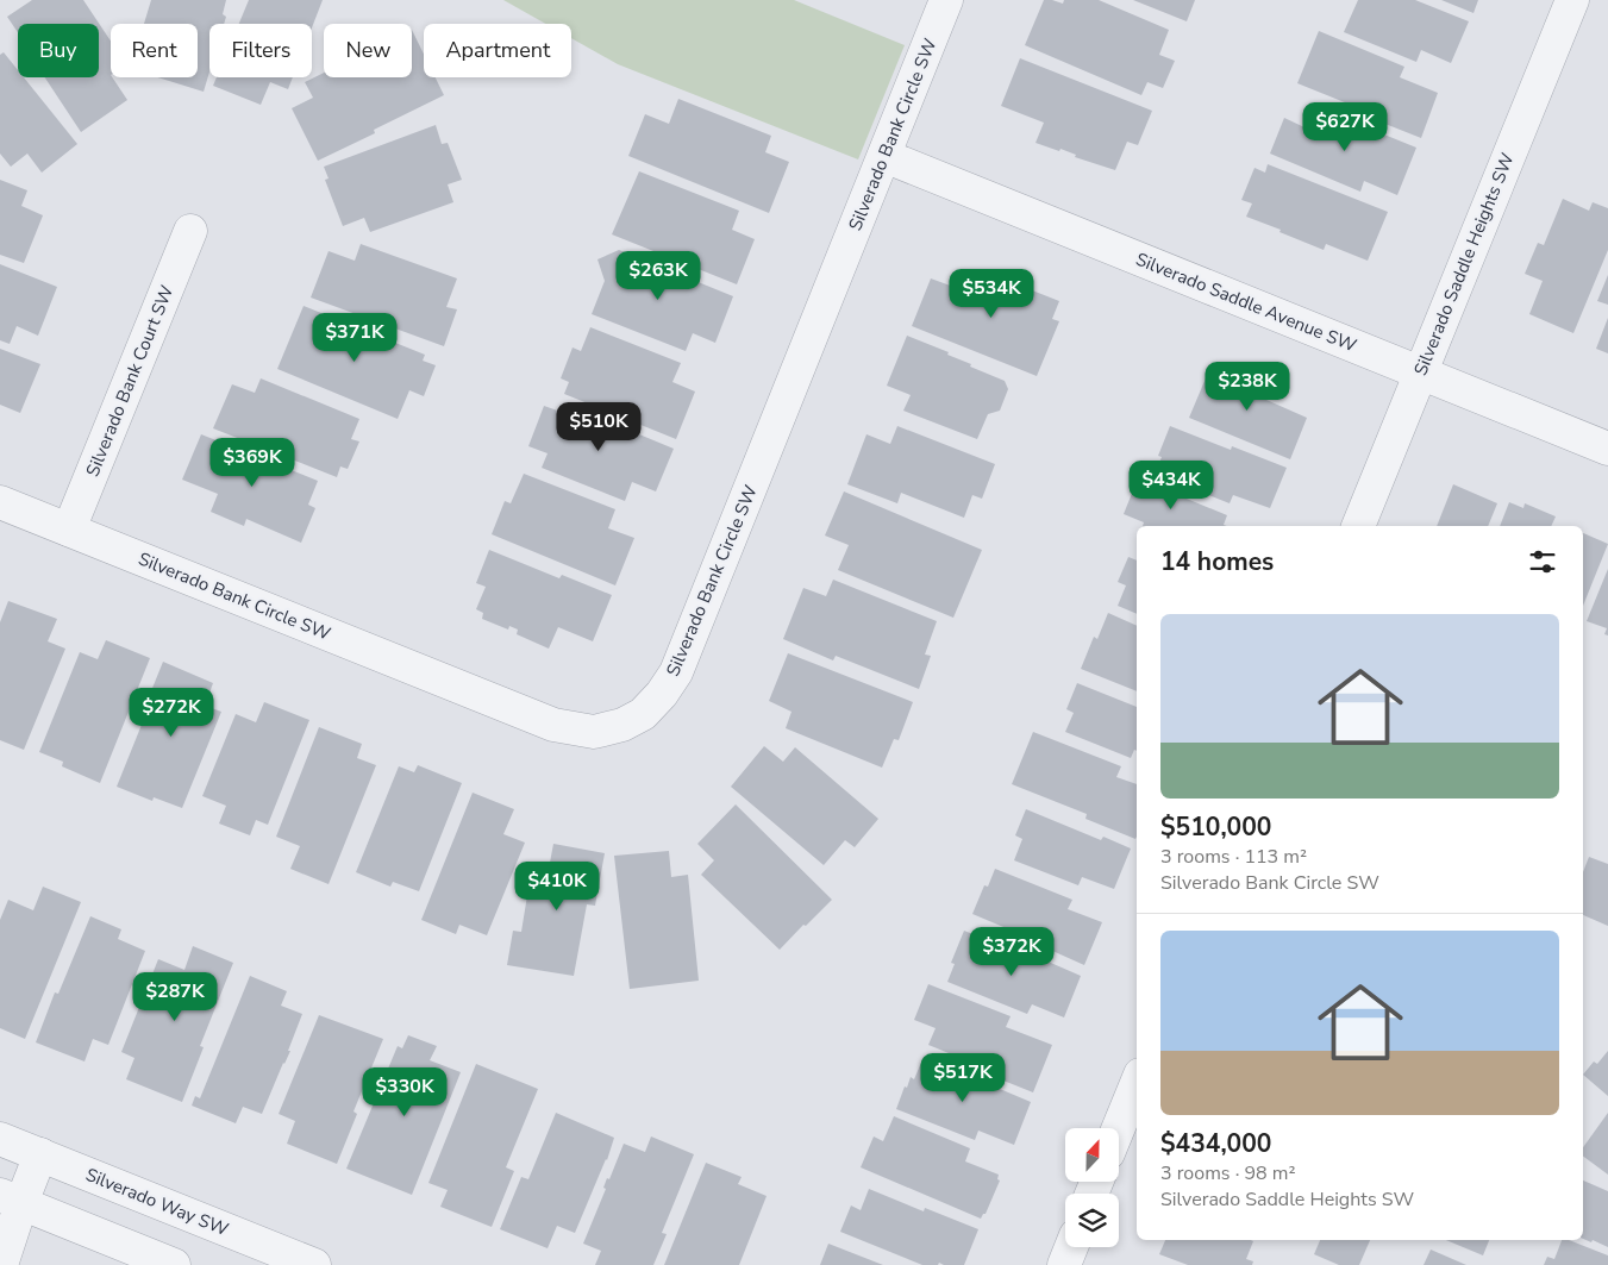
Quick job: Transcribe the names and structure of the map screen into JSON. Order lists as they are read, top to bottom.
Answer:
{
  "streets": {
    "street": [
      "Silverado Bank Circle SW",
      "Silverado Saddle Heights SW",
      "Silverado Saddle Avenue SW",
      "Silverado Bank Court SW",
      "Silverado Way SW"
    ]
  },
  "crossings": [
    ["Silverado Bank Circle SW", "Silverado Saddle Avenue SW"],
    ["Silverado Bank Circle SW", "Silverado Bank Court SW"],
    ["Silverado Saddle Heights SW", "Silverado Saddle Avenue SW"]
  ],
  "north": "top",
  "page": {
    "chip": [
      "Buy",
      "Rent",
      "Filters",
      "New",
      "Apartment"
    ],
    "price": [
      "$627K",
      "$263K",
      "$534K",
      "$371K",
      "$238K",
      "$510K",
      "$369K",
      "$434K",
      "$272K",
      "$410K",
      "$372K",
      "$287K",
      "$517K",
      "$330K"
    ],
    "heading": "14 homes",
    "list": [
      {
        "name": "$510,000",
        "note": "3 rooms · 113 m² · Silverado Bank Circle SW"
      },
      {
        "name": "$434,000",
        "note": "3 rooms · 98 m² · Silverado Saddle Heights SW"
      }
    ]
  }
}
